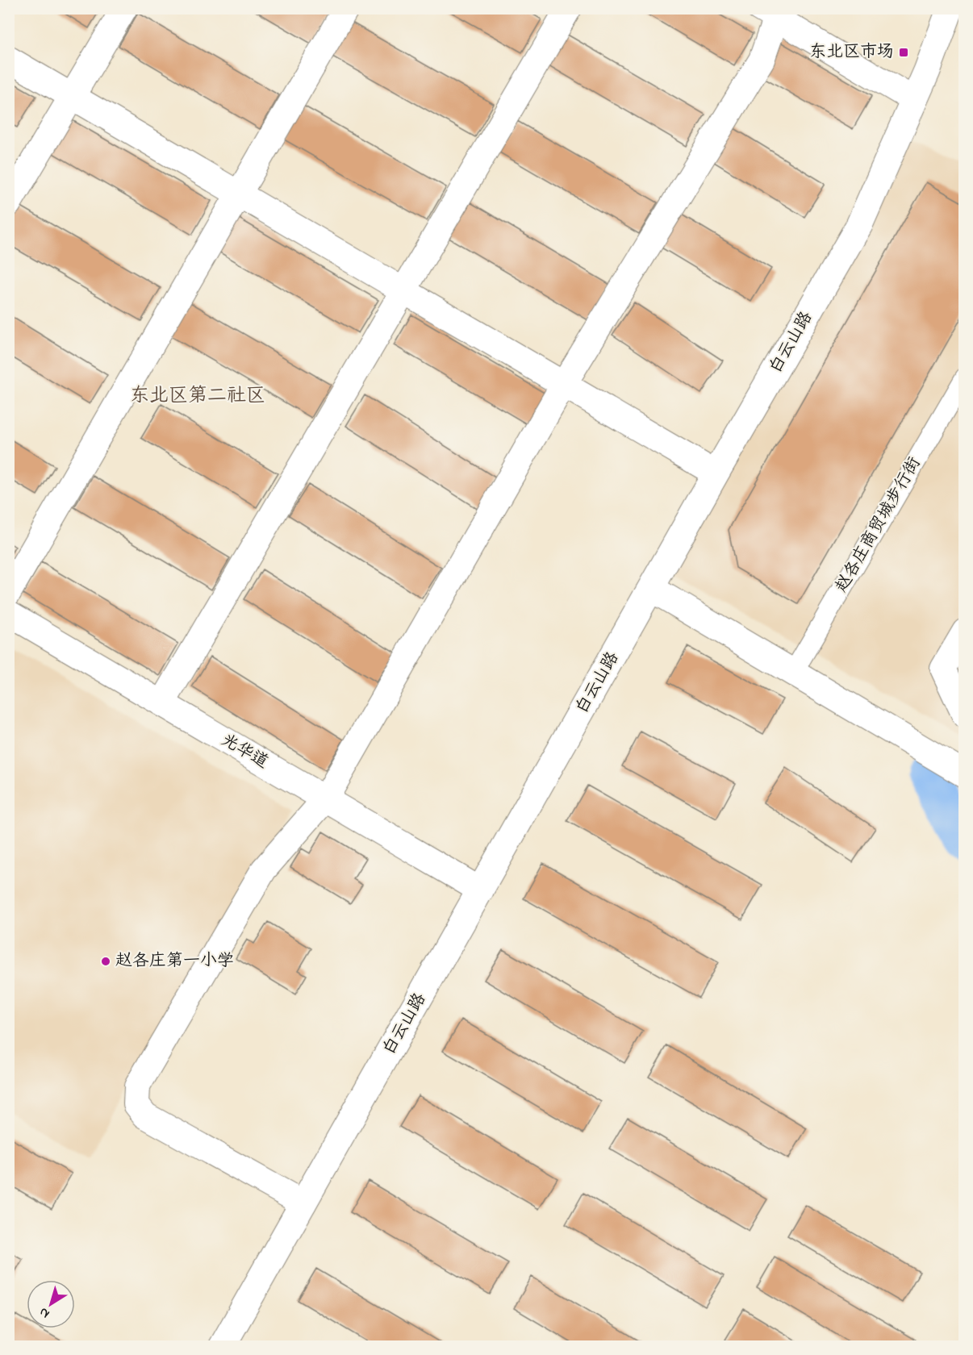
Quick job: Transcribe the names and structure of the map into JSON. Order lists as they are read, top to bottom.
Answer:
{
  "streets": {
    "street": ["白云山路", "赵各庄商贸城步行街", "光华道"]
  },
  "crossings": [
    ["白云山路", "光华道"]
  ],
  "districts": ["东北区第二社区"],
  "places": {
    "transit": ["东北区市场"],
    "other": ["赵各庄第一小学"]
  },
  "north": "bottom left"
}
